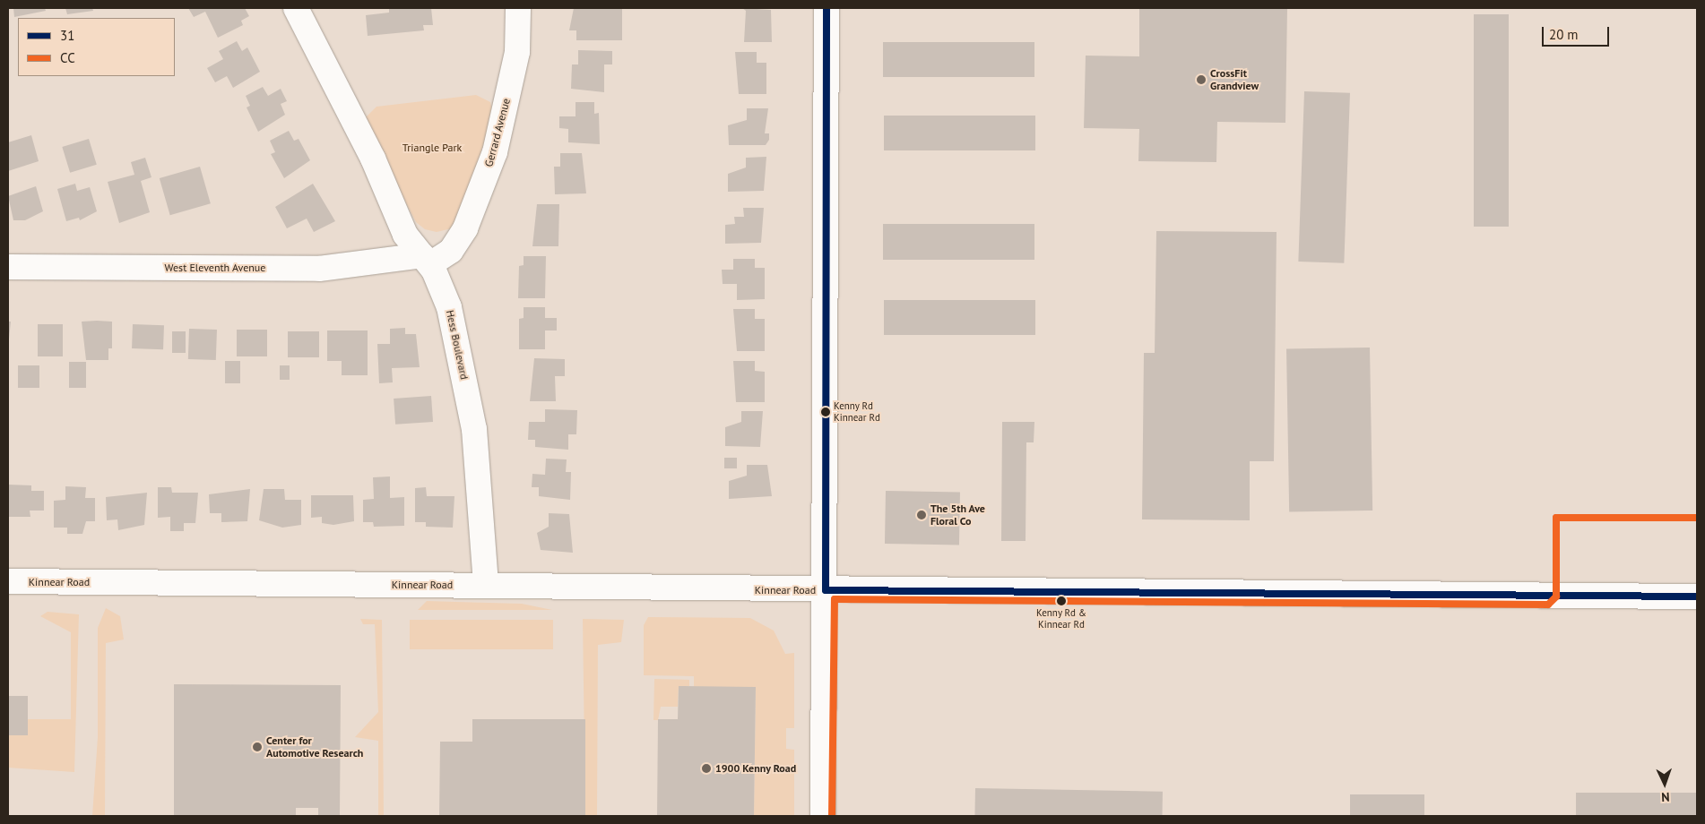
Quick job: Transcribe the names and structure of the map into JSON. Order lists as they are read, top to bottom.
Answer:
{
  "streets": {
    "street": [
      "Gerrard Avenue",
      "West Eleventh Avenue",
      "Hess Boulevard",
      "Kinnear Road"
    ]
  },
  "crossings": [
    ["Gerrard Avenue", "West Eleventh Avenue"],
    ["Gerrard Avenue", "Hess Boulevard"],
    ["West Eleventh Avenue", "Hess Boulevard"],
    ["Hess Boulevard", "Kinnear Road"]
  ],
  "parks": ["Triangle Park"],
  "places": [
    "CrossFit Grandview",
    "Kenny Rd Kinnear Rd",
    "The 5th Ave Floral Co",
    "Kenny Rd & Kinnear Rd",
    "Center for Automotive Research",
    "1900 Kenny Road"
  ],
  "lines": ["transit line 31", "transit line CC"],
  "legend": ["31", "CC"],
  "scale_bar": "20 m",
  "north": "bottom"
}
